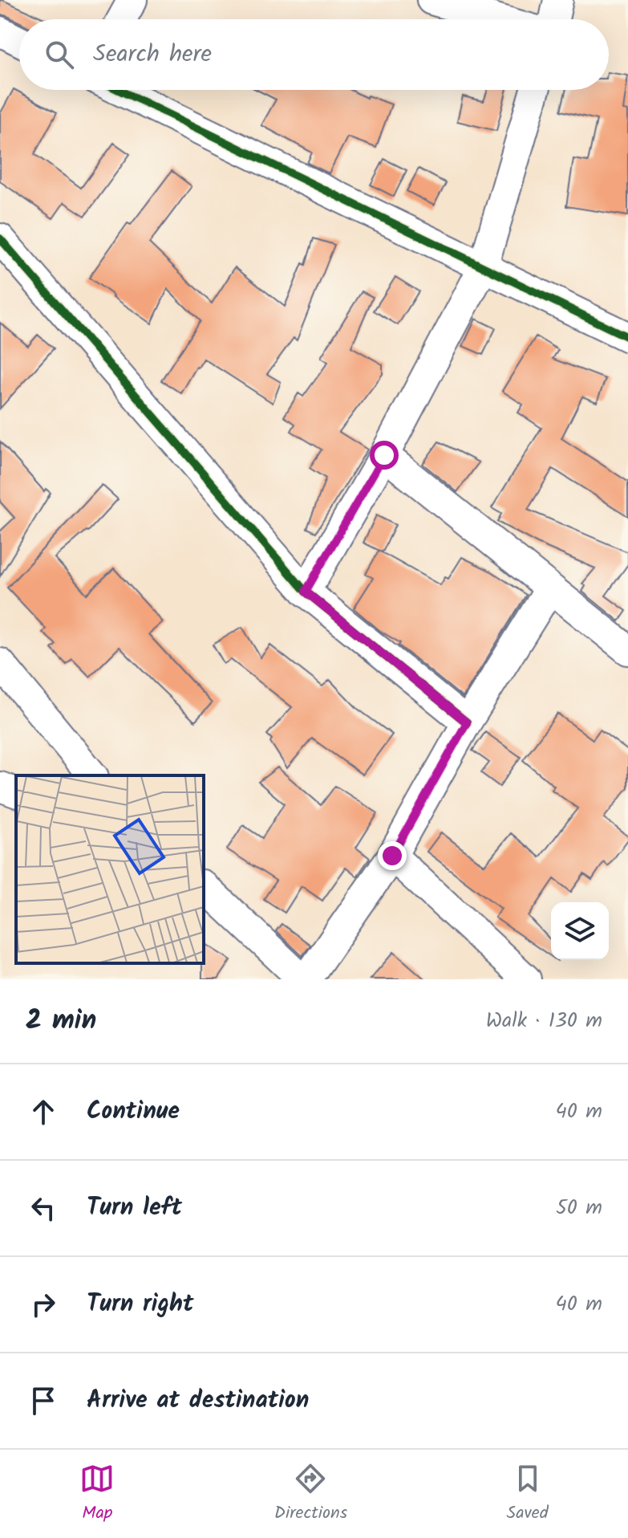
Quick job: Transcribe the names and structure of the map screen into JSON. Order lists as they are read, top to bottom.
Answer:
{
  "page": {
    "search": "Search here",
    "heading": ["2 min", "Walk · 130 m"],
    "list": [
      ["Continue", "40 m"],
      ["Turn left", "50 m"],
      ["Turn right", "40 m"],
      "Arrive at destination"
    ],
    "nav": ["Map", "Directions", "Saved"]
  }
}
